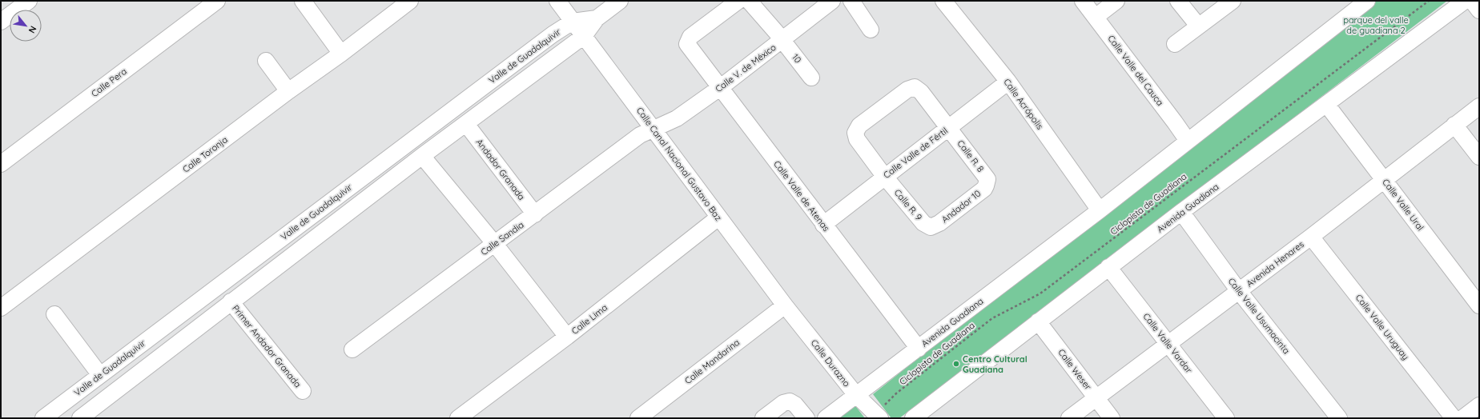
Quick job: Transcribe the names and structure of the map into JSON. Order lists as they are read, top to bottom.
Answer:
{
  "streets": {
    "street": [
      "Valle de Guadalquivir",
      "10",
      "Calle V. de México",
      "Calle Valle del Cauca",
      "Calle Pera",
      "Calle Acrópolis",
      "Calle Valle de Fértil",
      "Calle Toronja",
      "Calle R. 8",
      "Calle Canal Nacional Gustavo Baz",
      "Andador Granada",
      "Calle Valle de Atenas",
      "Calle R. 9",
      "Calle Valle Ural",
      "Andador 10",
      "Avenida Guadiana",
      "Calle Sandia",
      "Avenida Henares",
      "Calle Valle Usumacinta",
      "Calle Lima",
      "Calle Valle Uruguay",
      "Calle Valle Vardar",
      "Primer Andador Granada",
      "Calle Mandarina",
      "Calle Durazno",
      "Calle Weser"
    ],
    "path": ["Ciclopista de Guadiana"]
  },
  "crossings": [
    ["Valle de Guadalquivir", "Calle Canal Nacional Gustavo Baz"],
    ["Valle de Guadalquivir", "Andador Granada"],
    ["Valle de Guadalquivir", "Primer Andador Granada"],
    ["10", "Calle V. de México"],
    ["Calle V. de México", "Calle Canal Nacional Gustavo Baz"],
    ["Calle V. de México", "Calle Valle de Atenas"],
    ["Calle V. de México", "Calle Sandia"],
    ["Calle Valle del Cauca", "Avenida Guadiana"],
    ["Calle Acrópolis", "Calle Valle de Fértil"],
    ["Calle Acrópolis", "Avenida Guadiana"],
    ["Calle Valle de Fértil", "Calle R. 8"],
    ["Calle Valle de Fértil", "Calle Valle de Atenas"],
    ["Calle Valle de Fértil", "Calle R. 9"],
    ["Calle R. 8", "Calle R. 9"],
    ["Calle R. 8", "Andador 10"],
    ["Calle Canal Nacional Gustavo Baz", "Calle Sandia"],
    ["Calle Canal Nacional Gustavo Baz", "Calle Lima"],
    ["Calle Canal Nacional Gustavo Baz", "Calle Mandarina"],
    ["Calle Canal Nacional Gustavo Baz", "Calle Durazno"],
    ["Andador Granada", "Calle Sandia"],
    ["Calle Valle de Atenas", "Avenida Guadiana"],
    ["Ciclopista de Guadiana", "Calle Durazno"],
    ["Calle R. 9", "Andador 10"],
    ["Calle Valle Ural", "Avenida Guadiana"],
    ["Calle Valle Ural", "Avenida Henares"],
    ["Avenida Guadiana", "Calle Valle Usumacinta"],
    ["Avenida Guadiana", "Calle Valle Vardar"],
    ["Avenida Guadiana", "Calle Durazno"],
    ["Avenida Guadiana", "Calle Weser"],
    ["Avenida Henares", "Calle Valle Usumacinta"],
    ["Avenida Henares", "Calle Valle Uruguay"],
    ["Avenida Henares", "Calle Valle Vardar"],
    ["Avenida Henares", "Calle Weser"],
    ["Calle Mandarina", "Calle Durazno"]
  ],
  "parks": ["parque del valle de guadiana 2"],
  "places": ["Centro Cultural Guadiana"],
  "north": "bottom right"
}
